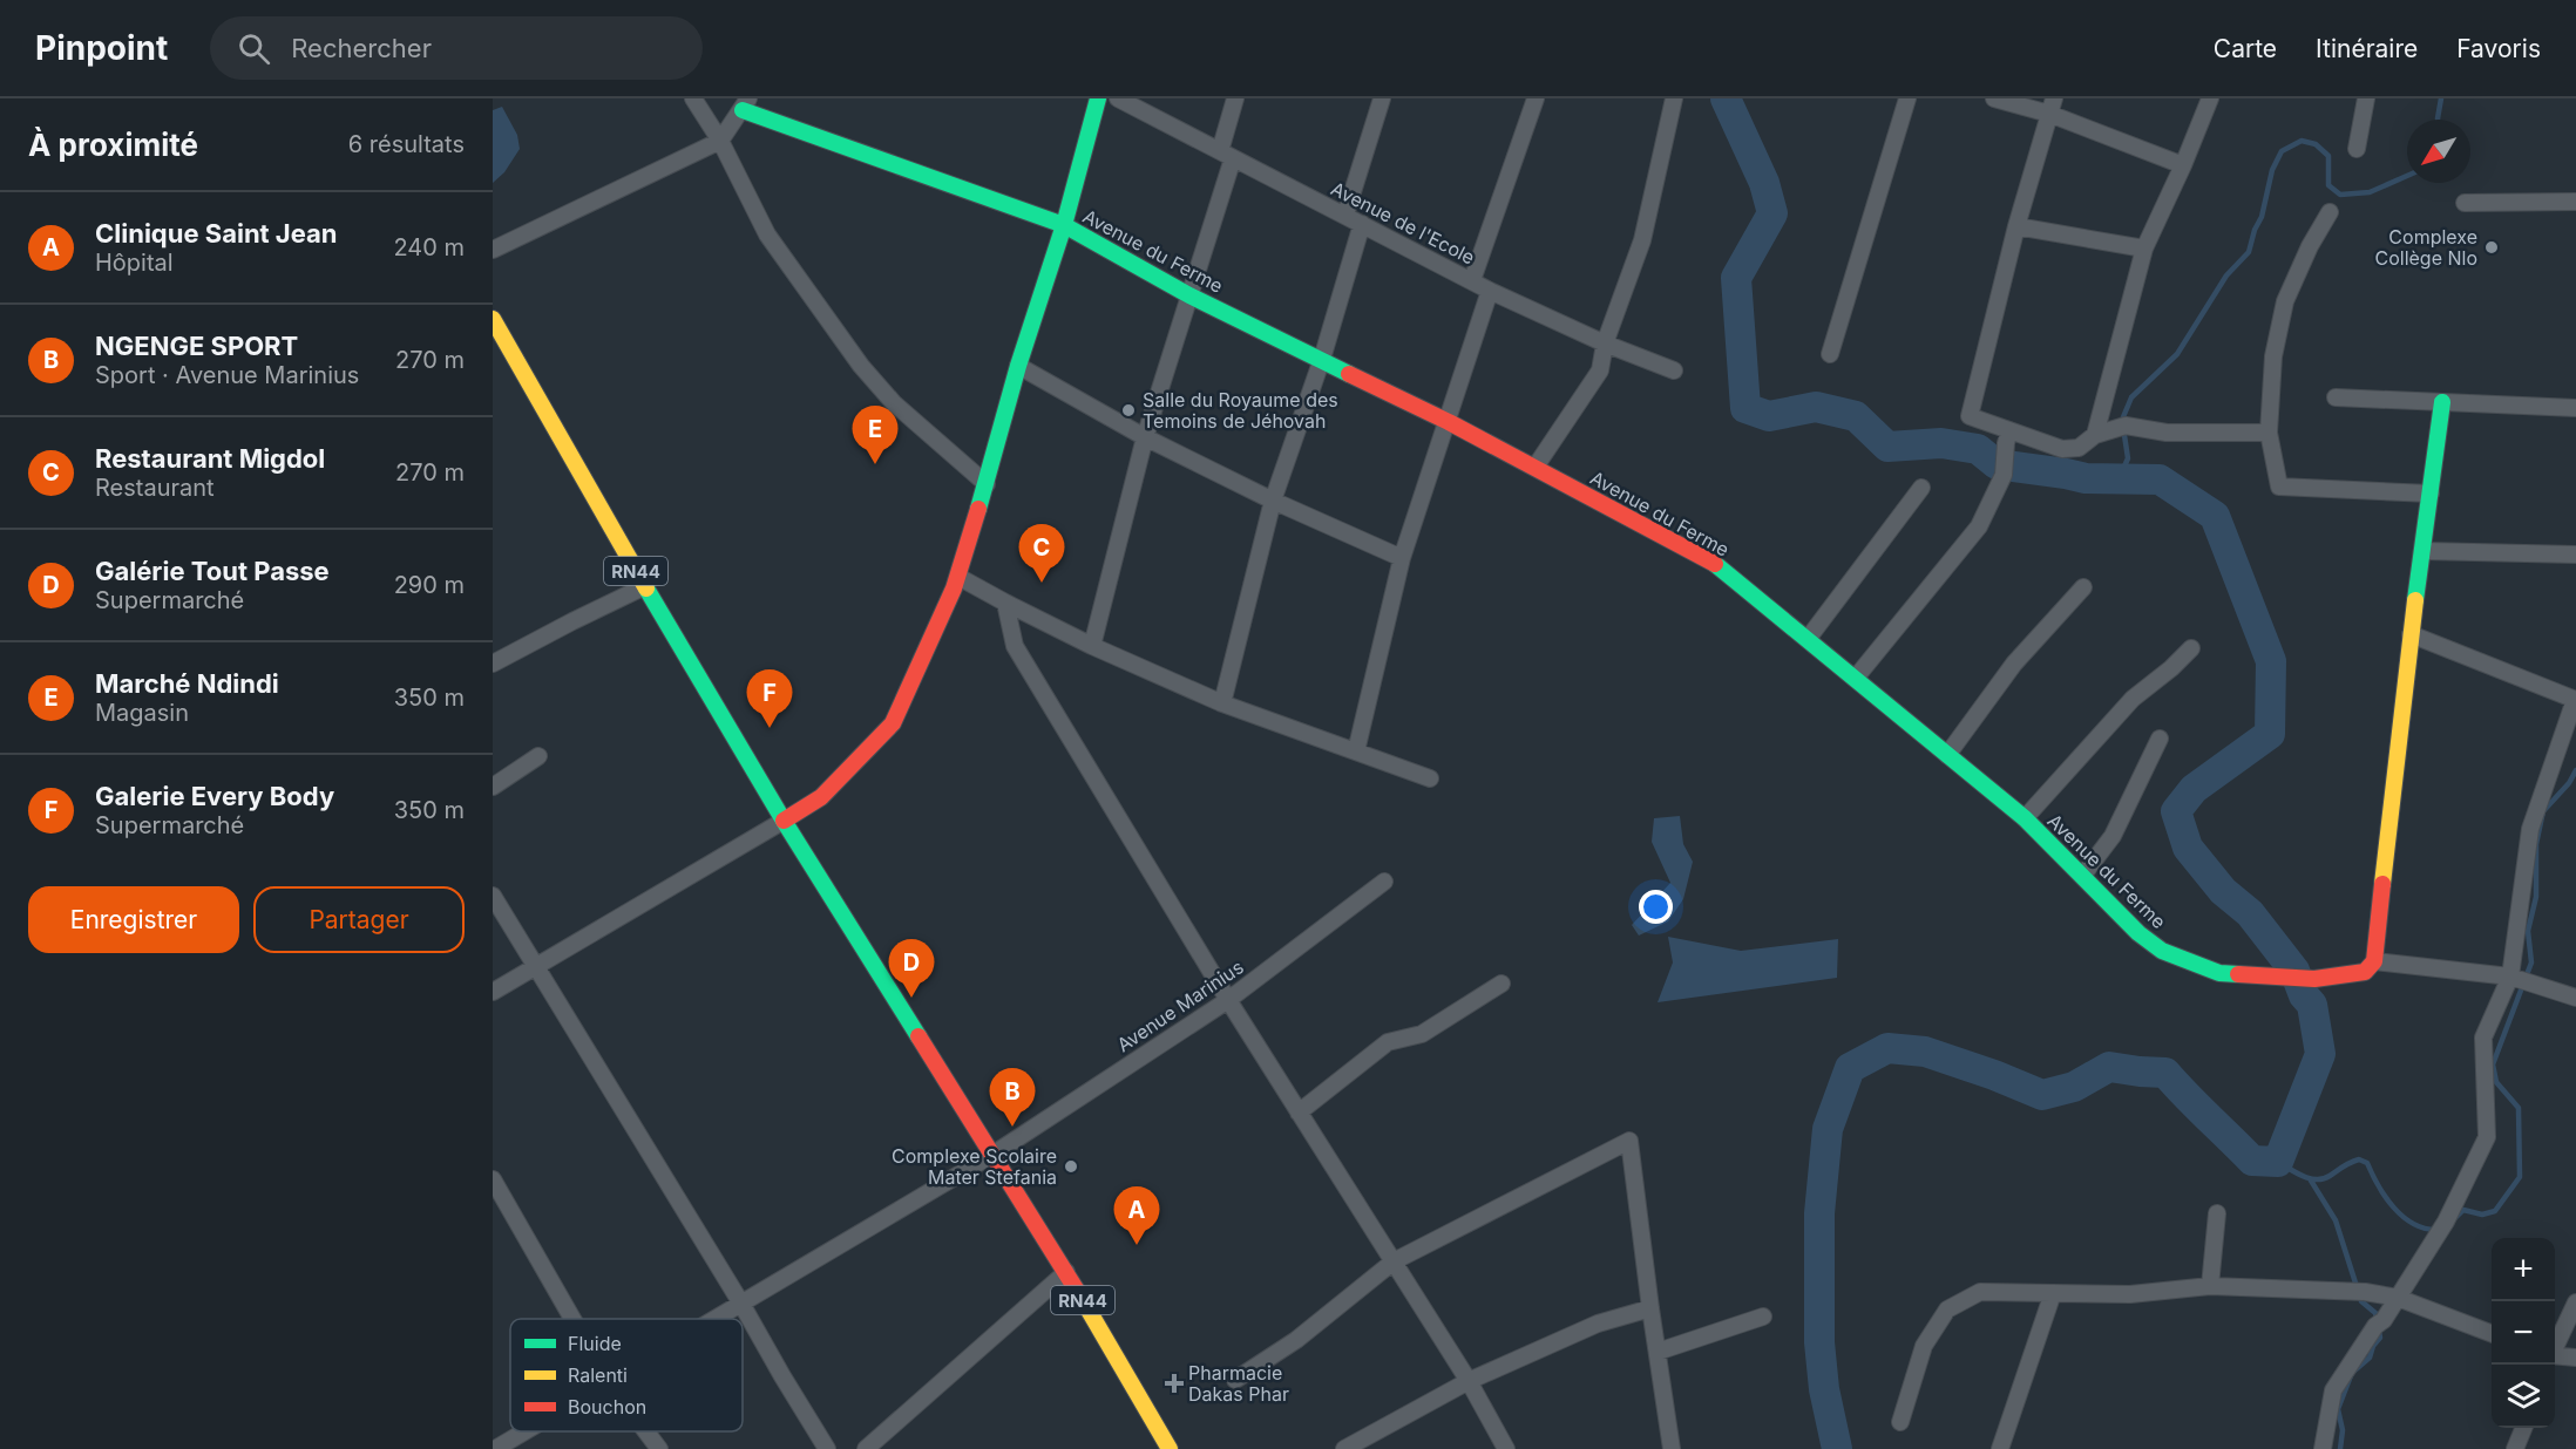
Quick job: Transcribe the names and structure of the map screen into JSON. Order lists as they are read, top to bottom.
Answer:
{
  "streets": {
    "street": [
      "Avenue de l'Ecole",
      "Avenue du Ferme",
      "RN44",
      "Avenue Marinius"
    ]
  },
  "crossings": [
    ["RN44", "Avenue Marinius"]
  ],
  "places": {
    "other": ["Complexe Collège Nlo", "Salle du Royaume des Temoins de Jéhovah", "Complexe Scolaire Mater Stefania"],
    "health": ["Pharmacie Dakas Phar"]
  },
  "legend": ["Fluide", "Ralenti", "Bouchon"],
  "north": "bottom left",
  "page": {
    "header": "Pinpoint",
    "search": "Rechercher",
    "nav": ["Carte", "Itinéraire", "Favoris"],
    "heading": ["À proximité", "6 résultats"],
    "list": [
      {
        "mark": "A",
        "name": "Clinique Saint Jean",
        "note": "Hôpital",
        "value": "240 m"
      },
      {
        "mark": "B",
        "name": "NGENGE SPORT",
        "note": "Sport · Avenue Marinius",
        "value": "270 m"
      },
      {
        "mark": "C",
        "name": "Restaurant Migdol",
        "note": "Restaurant",
        "value": "270 m"
      },
      {
        "mark": "D",
        "name": "Galérie Tout Passe",
        "note": "Supermarché",
        "value": "290 m"
      },
      {
        "mark": "E",
        "name": "Marché Ndindi",
        "note": "Magasin",
        "value": "350 m"
      },
      {
        "mark": "F",
        "name": "Galerie Every Body",
        "note": "Supermarché",
        "value": "350 m"
      }
    ],
    "pins": [
      "E",
      "C",
      "F",
      "D",
      "B",
      "A"
    ],
    "buttons": ["Enregistrer", "Partager"],
    "map_buttons": ["+", "−"]
  }
}
